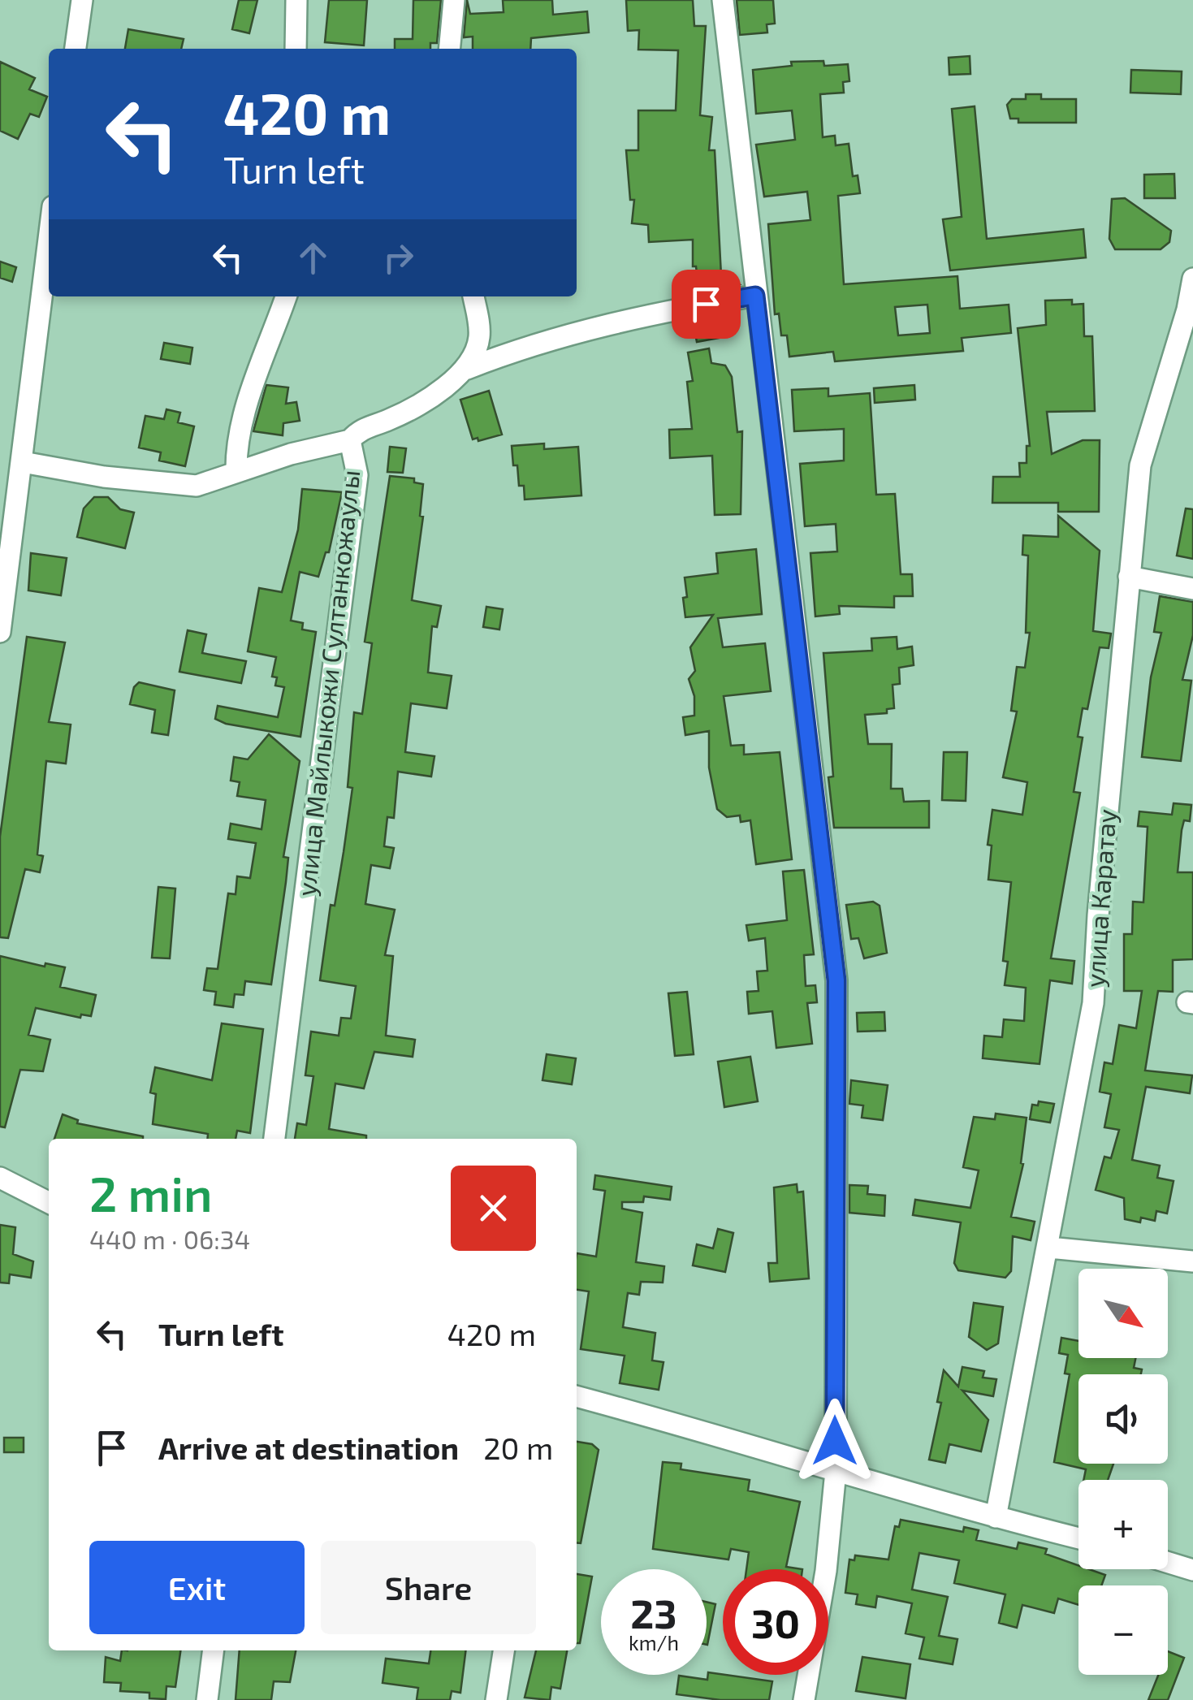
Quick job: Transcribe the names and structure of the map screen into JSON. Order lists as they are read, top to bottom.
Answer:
{
  "streets": {
    "street": ["улица Майлыкожи Султанкожаулы", "улица Каратау"]
  },
  "north": "bottom right",
  "page": {
    "turn": ["420 m", "Turn left"],
    "heading": ["2 min", "440 m · 06:34"],
    "map_buttons": ["+", "−"],
    "list": [
      {
        "name": "Turn left",
        "value": "420 m"
      },
      {
        "name": "Arrive at destination",
        "value": "20 m"
      }
    ],
    "buttons": ["Exit", "Share"],
    "speed": "23 km/h",
    "limit": "30"
  }
}
